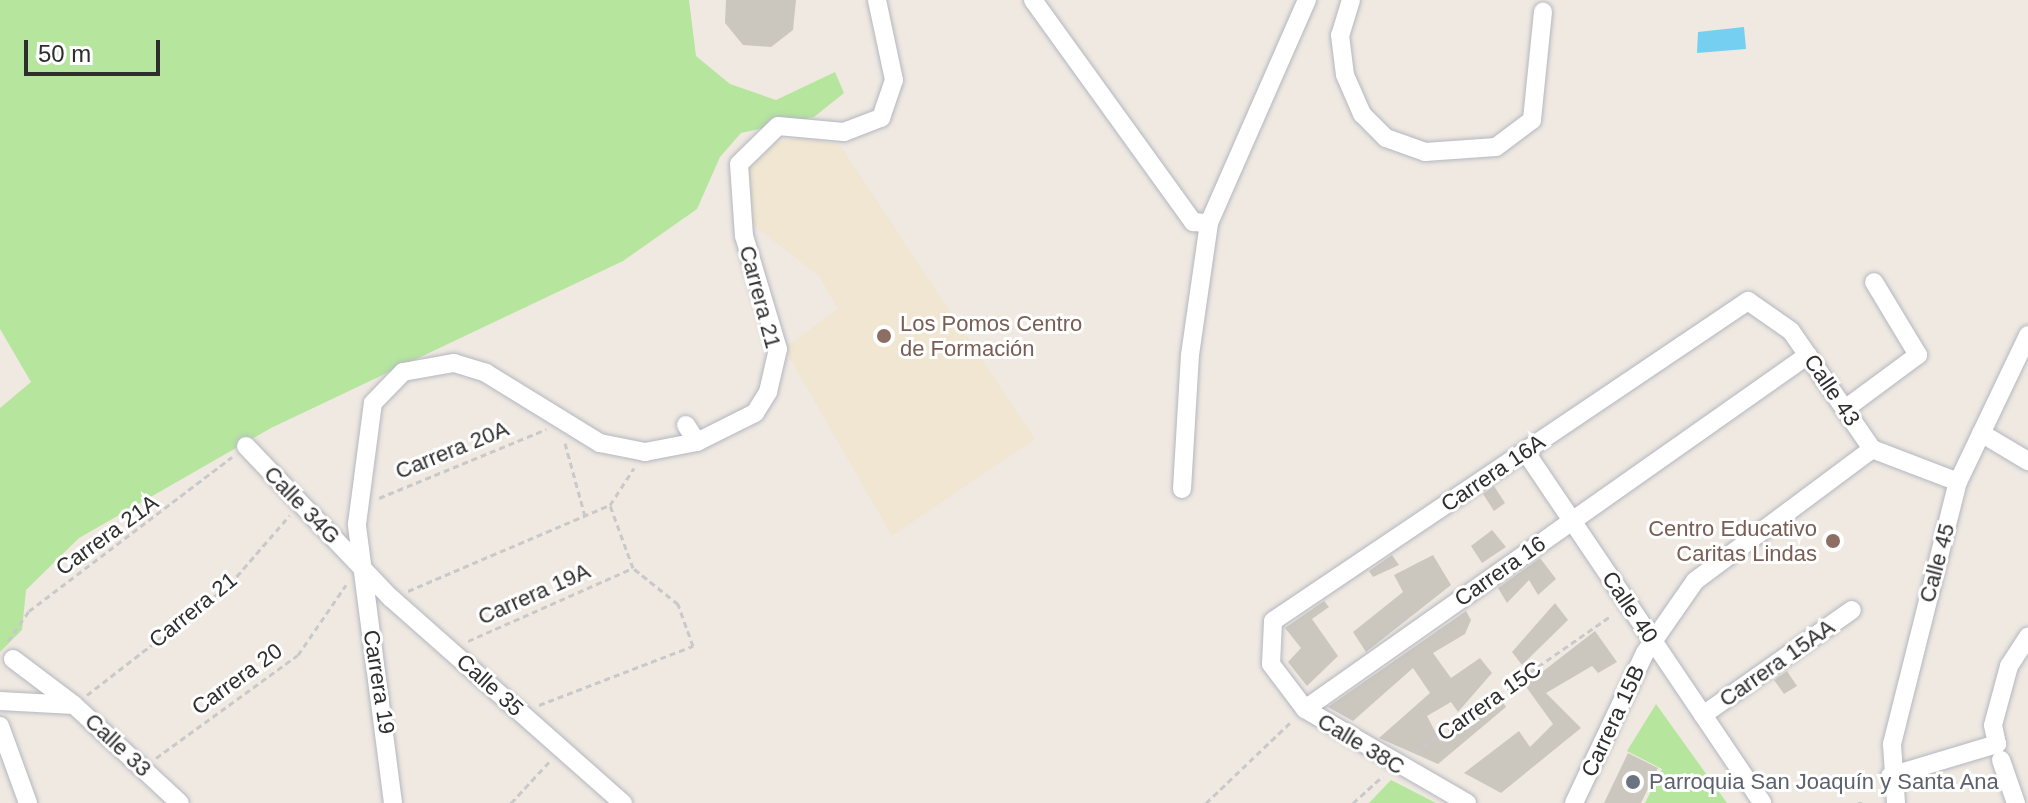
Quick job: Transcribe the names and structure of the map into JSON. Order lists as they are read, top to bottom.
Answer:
{
  "streets": {
    "street": [
      "Carrera 21",
      "Calle 43",
      "Carrera 16A",
      "Calle 34G",
      "Calle 45",
      "Carrera 16",
      "Calle 40",
      "Carrera 15AA",
      "Carrera 19",
      "Calle 35",
      "Carrera 15B",
      "Calle 38C",
      "Calle 33"
    ],
    "path": [
      "Carrera 20A",
      "Carrera 21A",
      "Carrera 19A",
      "Carrera 20",
      "Carrera 15C"
    ]
  },
  "crossings": [
    ["Carrera 21", "Carrera 20A"],
    ["Carrera 21", "Calle 34G"],
    ["Carrera 21", "Carrera 20"],
    ["Carrera 21", "Carrera 19"],
    ["Carrera 21", "Calle 35"],
    ["Carrera 21", "Calle 33"],
    ["Calle 43", "Carrera 16A"],
    ["Calle 43", "Carrera 16"],
    ["Carrera 16A", "Calle 40"],
    ["Carrera 16A", "Calle 38C"],
    ["Calle 34G", "Carrera 21A"],
    ["Calle 34G", "Carrera 20"],
    ["Calle 34G", "Carrera 19"],
    ["Calle 34G", "Calle 35"],
    ["Carrera 16", "Calle 40"],
    ["Carrera 16", "Calle 38C"],
    ["Carrera 19A", "Calle 35"],
    ["Calle 40", "Carrera 15AA"],
    ["Calle 40", "Carrera 15C"],
    ["Calle 40", "Carrera 15B"],
    ["Carrera 20", "Carrera 19"],
    ["Carrera 20", "Calle 35"],
    ["Carrera 20", "Calle 33"],
    ["Carrera 19", "Calle 35"],
    ["Carrera 15C", "Calle 38C"]
  ],
  "places": ["Los Pomos Centro de Formación", "Centro Educativo Caritas Lindas", "Parroquia San Joaquín y Santa Ana"],
  "scale_bar": "50 m"
}
